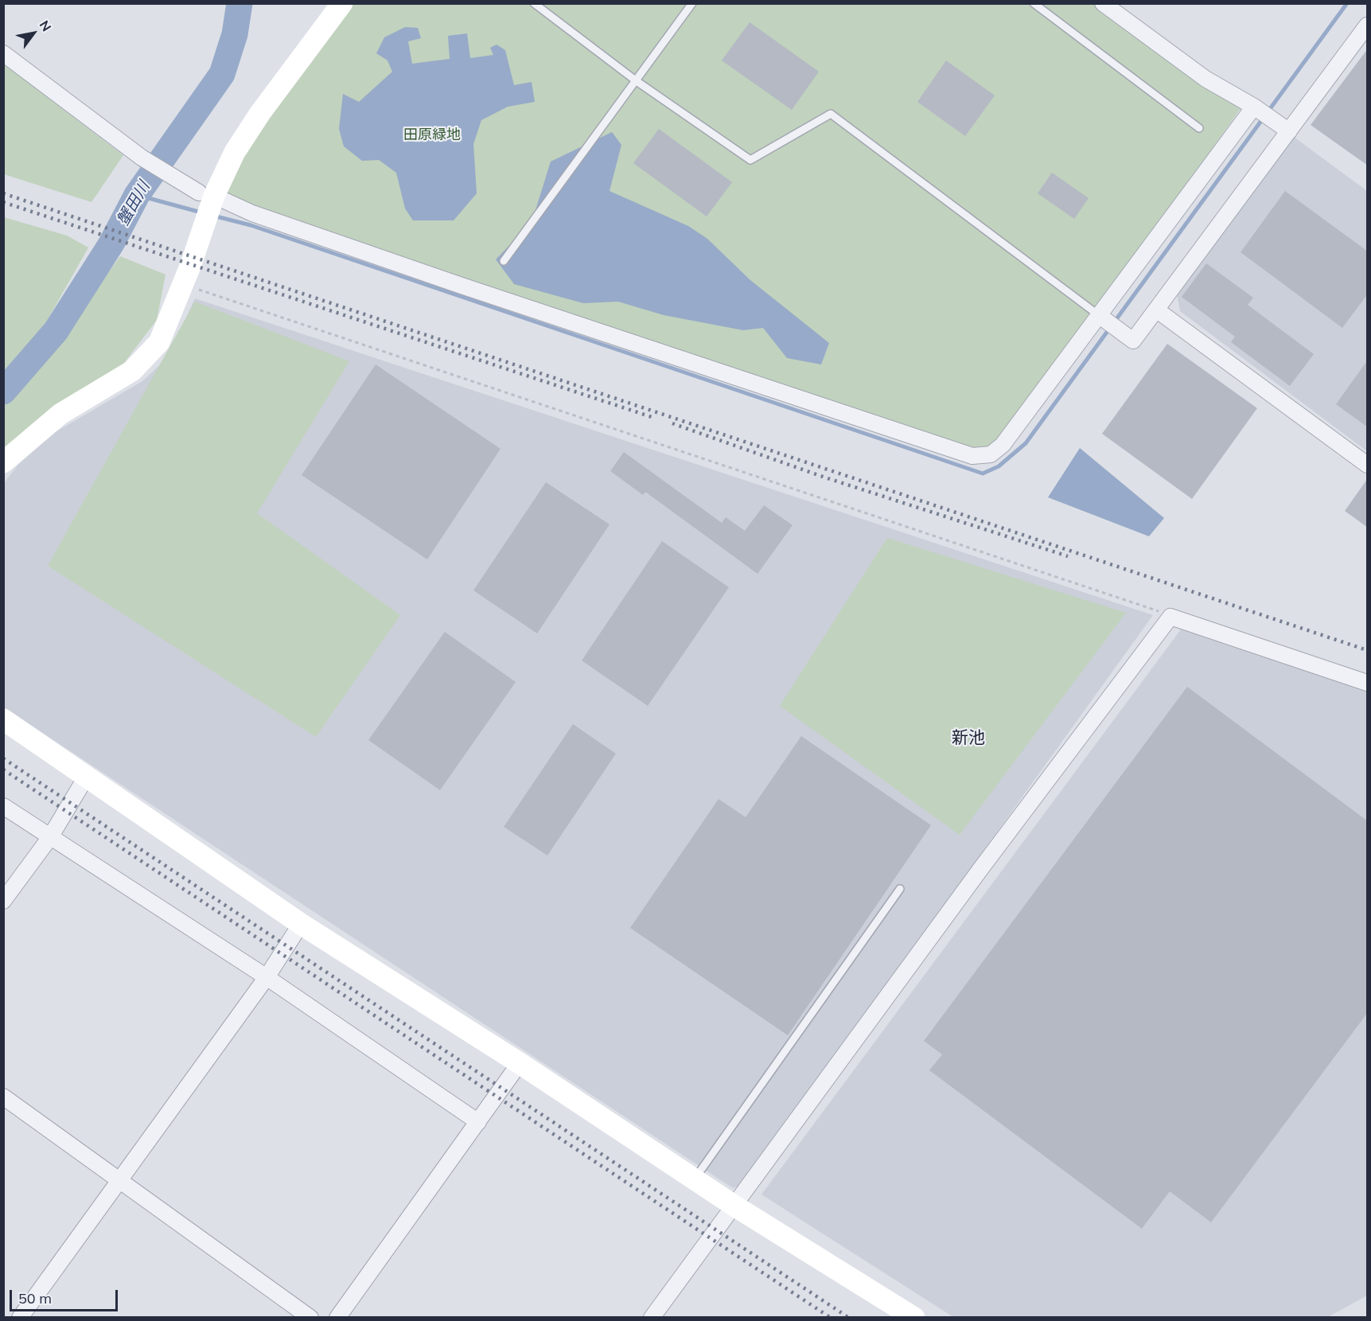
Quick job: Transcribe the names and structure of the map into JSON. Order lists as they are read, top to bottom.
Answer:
{
  "districts": ["新池"],
  "water": ["蟹田川"],
  "parks": ["田原緑地"],
  "scale_bar": "50 m",
  "north": "top right"
}
